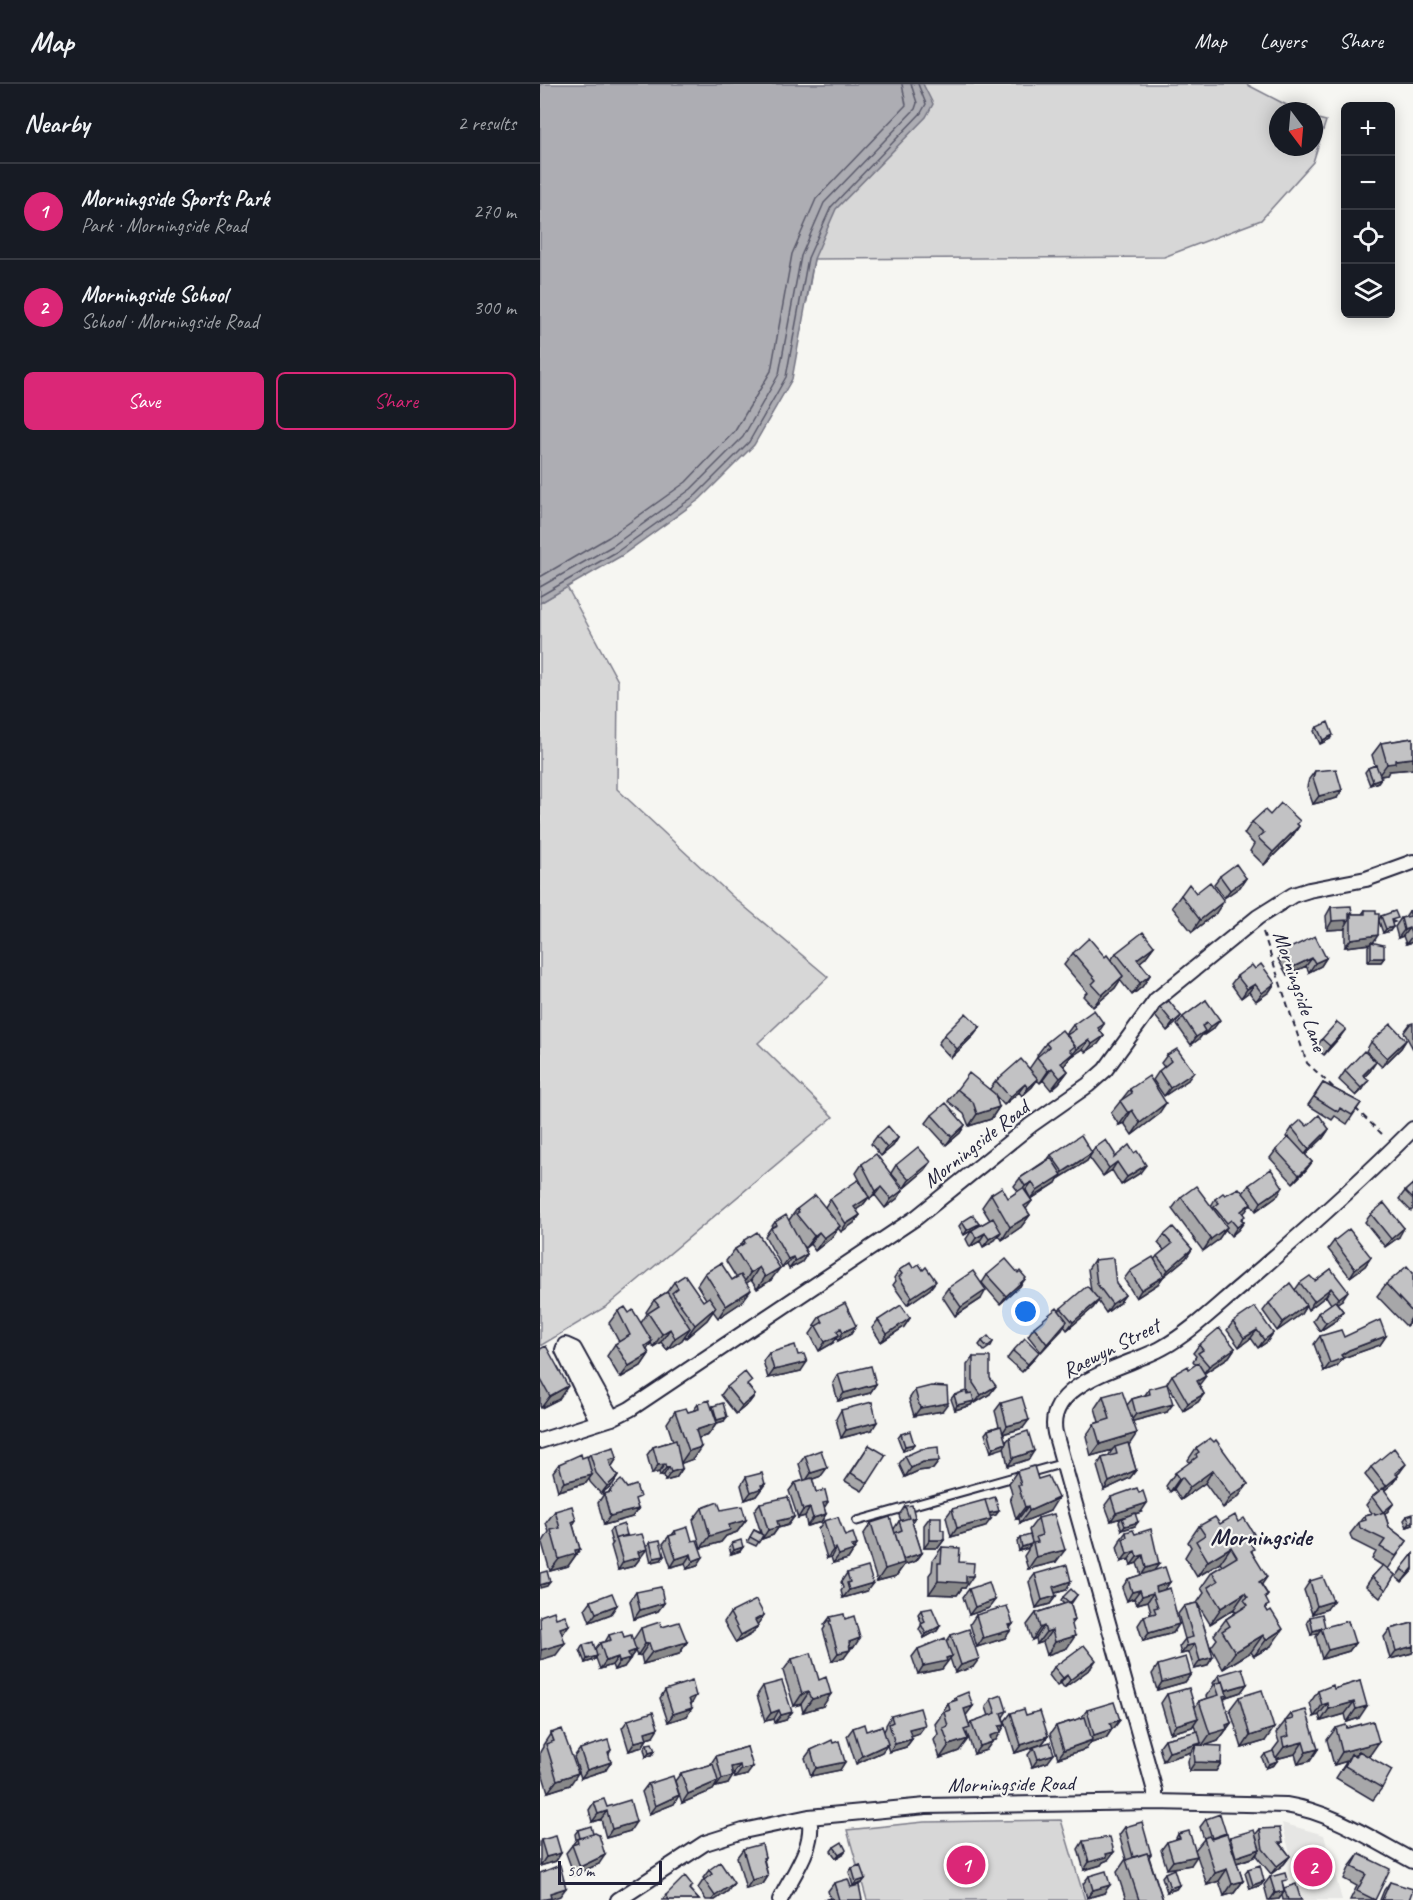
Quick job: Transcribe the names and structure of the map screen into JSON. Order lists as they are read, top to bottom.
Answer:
{
  "streets": {
    "street": ["Morningside Road", "Raewyn Street"],
    "path": ["Morningside Lane"]
  },
  "crossings": [
    ["Morningside Lane", "Morningside Road"],
    ["Morningside Road", "Raewyn Street"]
  ],
  "districts": ["Morningside"],
  "scale_bar": "50 m",
  "north": "bottom",
  "page": {
    "header": "Map",
    "nav": ["Map", "Layers", "Share"],
    "heading": ["Nearby", "2 results"],
    "map_buttons": ["+", "−"],
    "list": [
      {
        "mark": "1",
        "name": "Morningside Sports Park",
        "note": "Park · Morningside Road",
        "value": "270 m"
      },
      {
        "mark": "2",
        "name": "Morningside School",
        "note": "School · Morningside Road",
        "value": "300 m"
      }
    ],
    "buttons": ["Save", "Share"],
    "pins": ["1", "2"],
    "scale": "50 m"
  }
}
